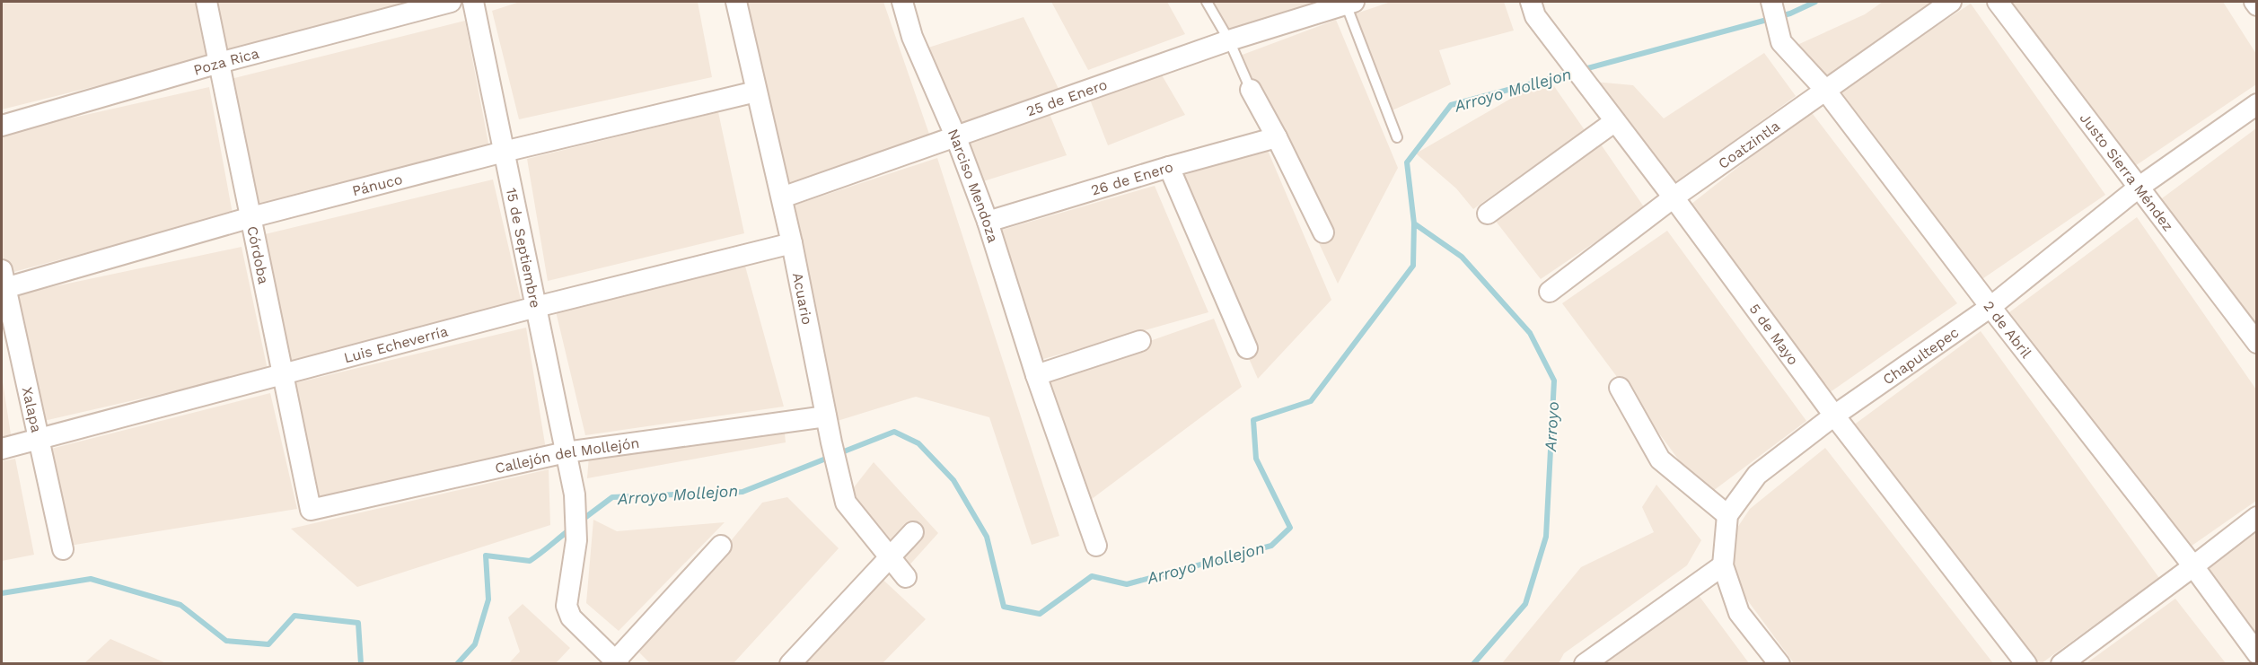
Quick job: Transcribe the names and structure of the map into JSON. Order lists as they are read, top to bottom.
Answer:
{
  "streets": {
    "street": [
      "Poza Rica",
      "25 de Enero",
      "Coatzintla",
      "Justo Sierra Méndez",
      "26 de Enero",
      "Pánuco",
      "Narciso Mendoza",
      "15 de Septiembre",
      "Córdoba",
      "Acuario",
      "2 de Abril",
      "5 de Mayo",
      "Luis Echeverría",
      "Chapultepec",
      "Xalapa",
      "Callejón del Mollejón"
    ]
  },
  "crossings": [
    ["Poza Rica", "Córdoba"],
    ["25 de Enero", "Narciso Mendoza"],
    ["25 de Enero", "Acuario"],
    ["Coatzintla", "2 de Abril"],
    ["Coatzintla", "5 de Mayo"],
    ["Justo Sierra Méndez", "Chapultepec"],
    ["26 de Enero", "Narciso Mendoza"],
    ["Pánuco", "15 de Septiembre"],
    ["Pánuco", "Córdoba"],
    ["Pánuco", "Acuario"],
    ["Pánuco", "Xalapa"],
    ["15 de Septiembre", "Luis Echeverría"],
    ["15 de Septiembre", "Callejón del Mollejón"],
    ["Córdoba", "Luis Echeverría"],
    ["Córdoba", "Callejón del Mollejón"],
    ["Acuario", "Luis Echeverría"],
    ["Acuario", "Callejón del Mollejón"],
    ["2 de Abril", "Chapultepec"],
    ["5 de Mayo", "Chapultepec"],
    ["Luis Echeverría", "Xalapa"]
  ],
  "water": ["Arroyo Mollejon", "Arroyo"]
}
